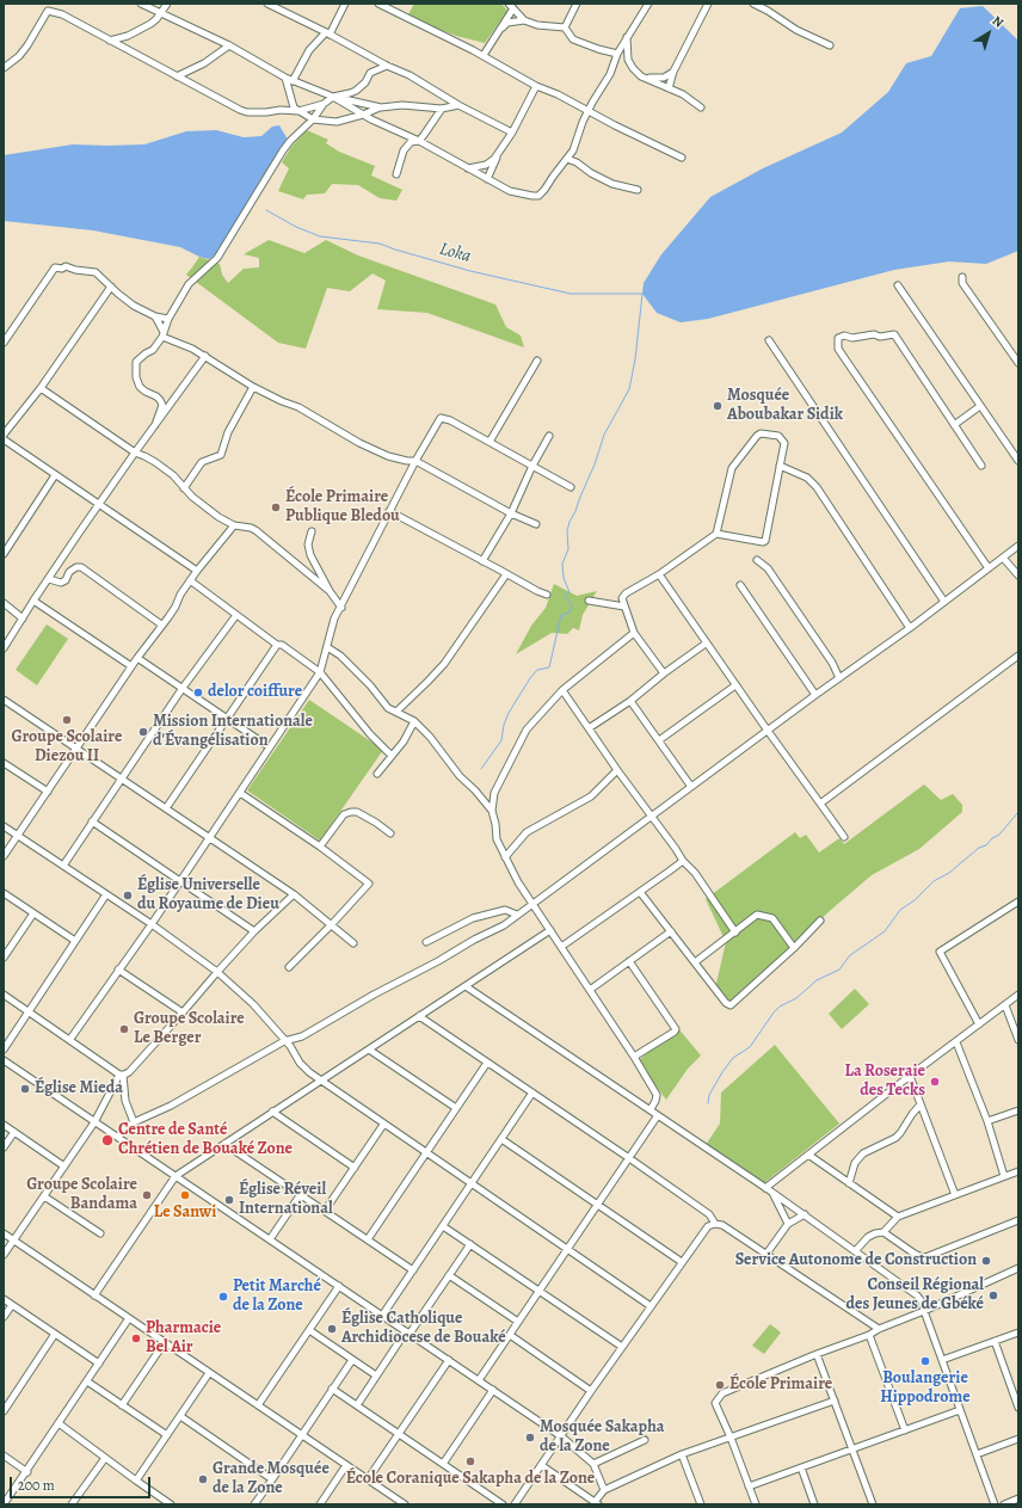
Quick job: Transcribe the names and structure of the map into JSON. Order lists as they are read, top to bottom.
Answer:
{
  "water": ["Loka"],
  "places": [
    "Mosquée Aboubakar Sidik",
    "École Primaire Publique Bledou",
    "delor coiffure",
    "Groupe Scolaire Diezou II",
    "Mission Internationale d'Évangélisation",
    "Église Universelle du Royaume de Dieu",
    "Groupe Scolaire Le Berger",
    "La Roseraie des Tecks",
    "Église Mieda",
    "Centre de Santé Chrétien de Bouaké Zone",
    "Groupe Scolaire Bandama",
    "Le Sanwi",
    "Église Réveil International",
    "Service Autonome de Construction",
    "Conseil Régional des Jeunes de Gbéké",
    "Petit Marché de la Zone",
    "Église Catholique Archidiocese de Bouaké",
    "Pharmacie Bel Air",
    "Boulangerie Hippodrome",
    "École Primaire",
    "Mosquée Sakapha de la Zone",
    "École Coranique Sakapha de la Zone",
    "Grande Mosquée de la Zone"
  ],
  "scale_bar": "200 m",
  "north": "top right"
}
